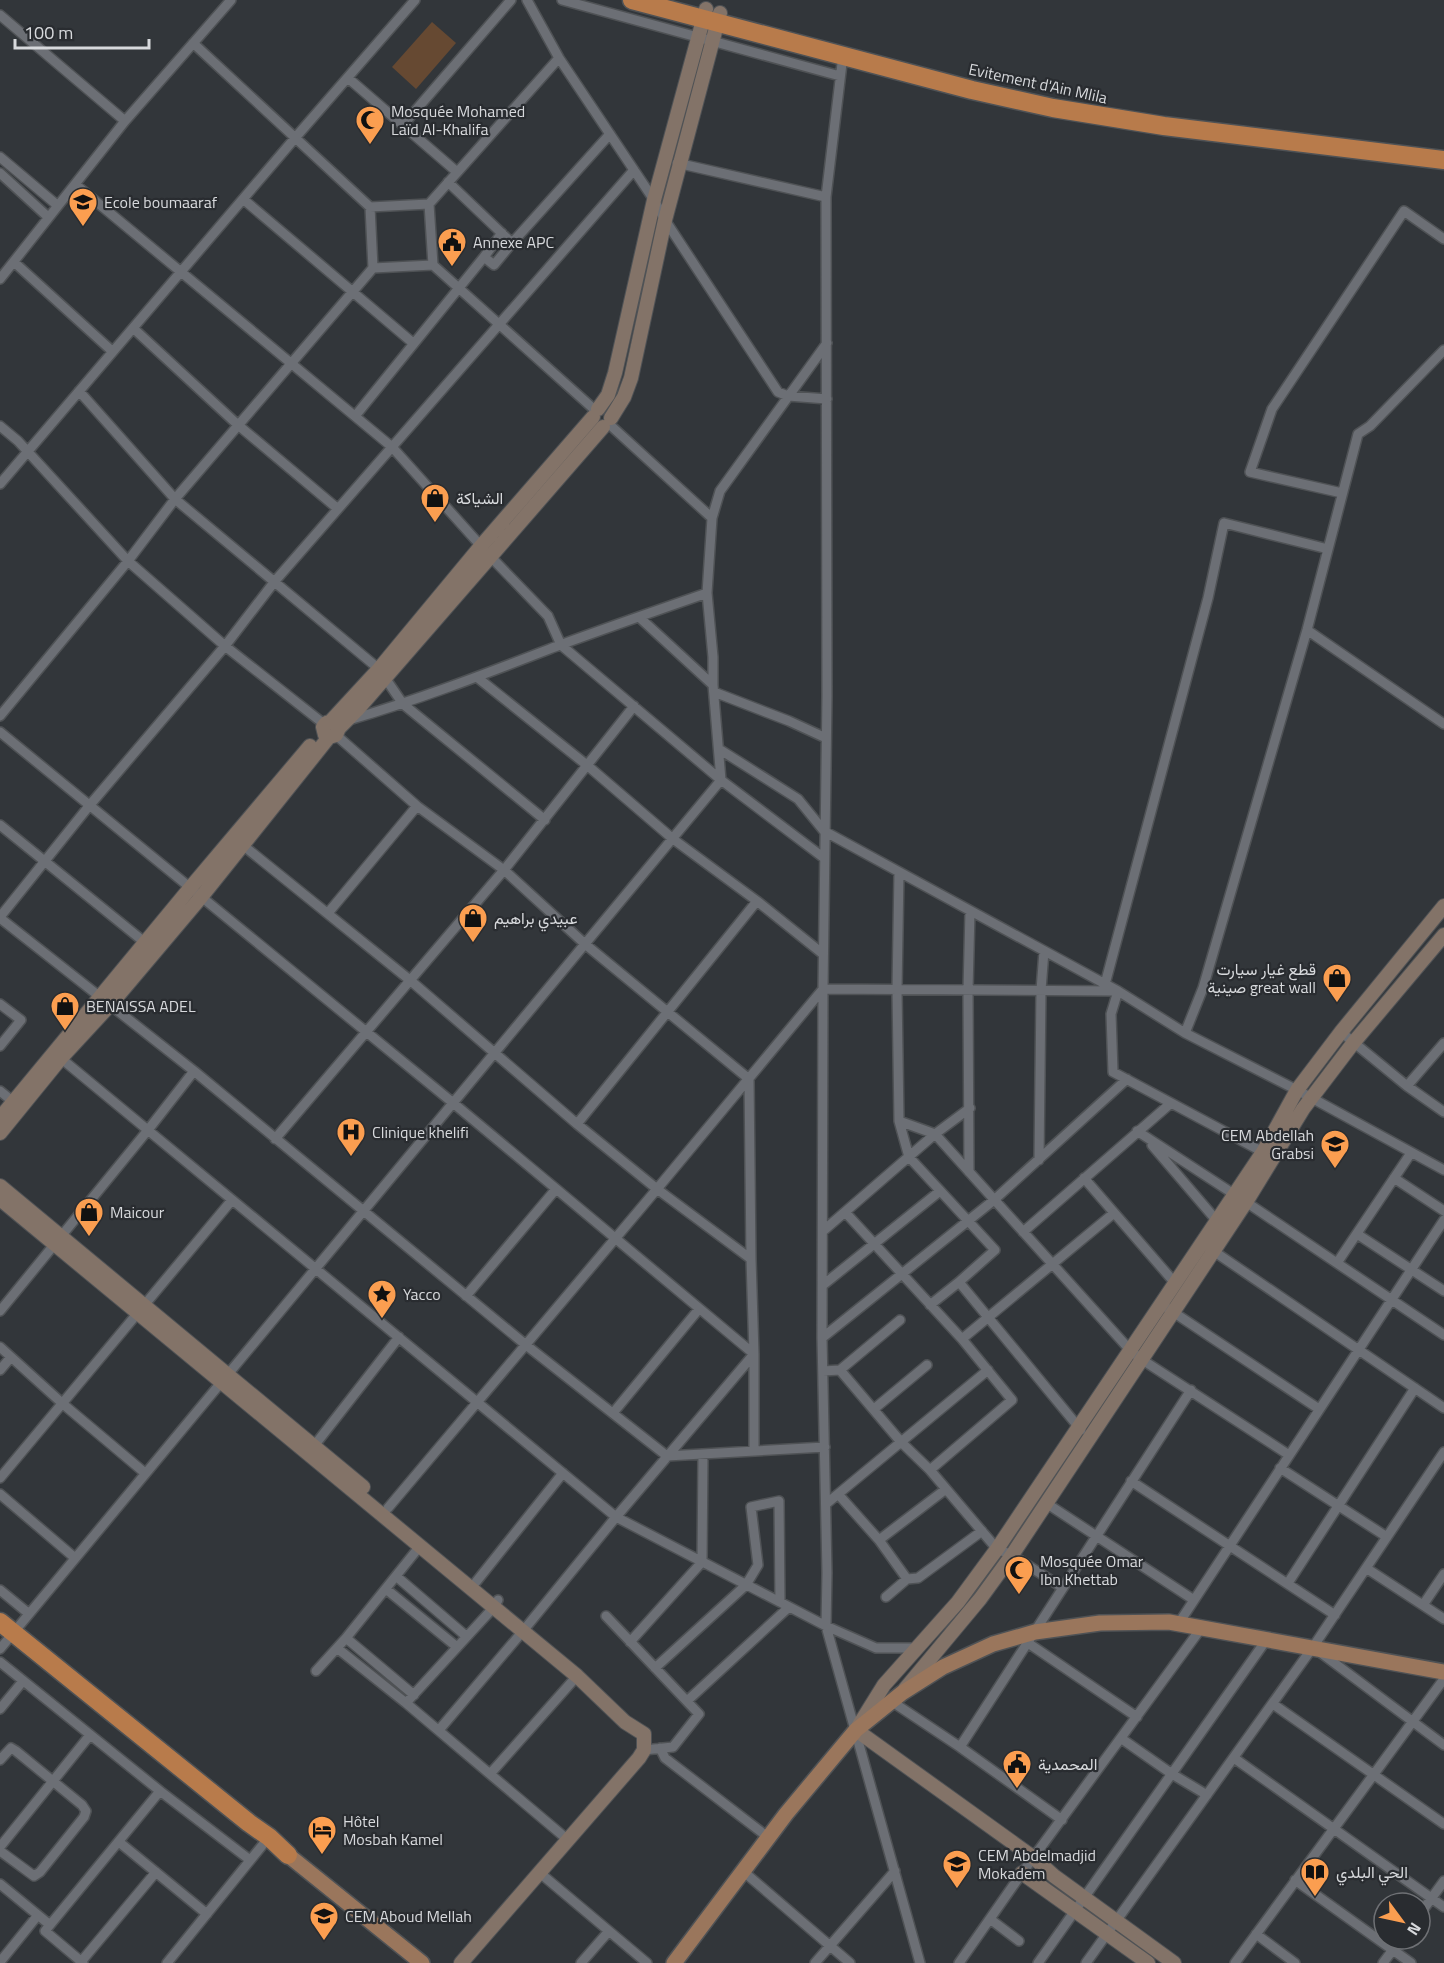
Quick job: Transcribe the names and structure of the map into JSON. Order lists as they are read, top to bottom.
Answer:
{
  "streets": {
    "highway": ["Evitement d'Ain Mlila"]
  },
  "places": {
    "mosque": ["Mosquée Mohamed Laïd Al-Khalifa", "Mosquée Omar Ibn Khettab"],
    "school or university": [
      "Ecole boumaaraf",
      "CEM Abdellah Grabsi",
      "CEM Abdelmadjid Mokadem",
      "CEM Aboud Mellah"
    ],
    "public building": ["Annexe APC", "المحمدية"],
    "shop": [
      "الشياكة",
      "عبيدي براهيم",
      "قطع غيار سيارت صينية great wall",
      "BENAISSA ADEL",
      "Maicour"
    ],
    "hospital": ["Clinique khelifi"],
    "place": ["Yacco"],
    "hotel": ["Hôtel Mosbah Kamel"],
    "library": ["الحي البلدي"]
  },
  "scale_bar": "100 m",
  "north": "bottom right"
}
